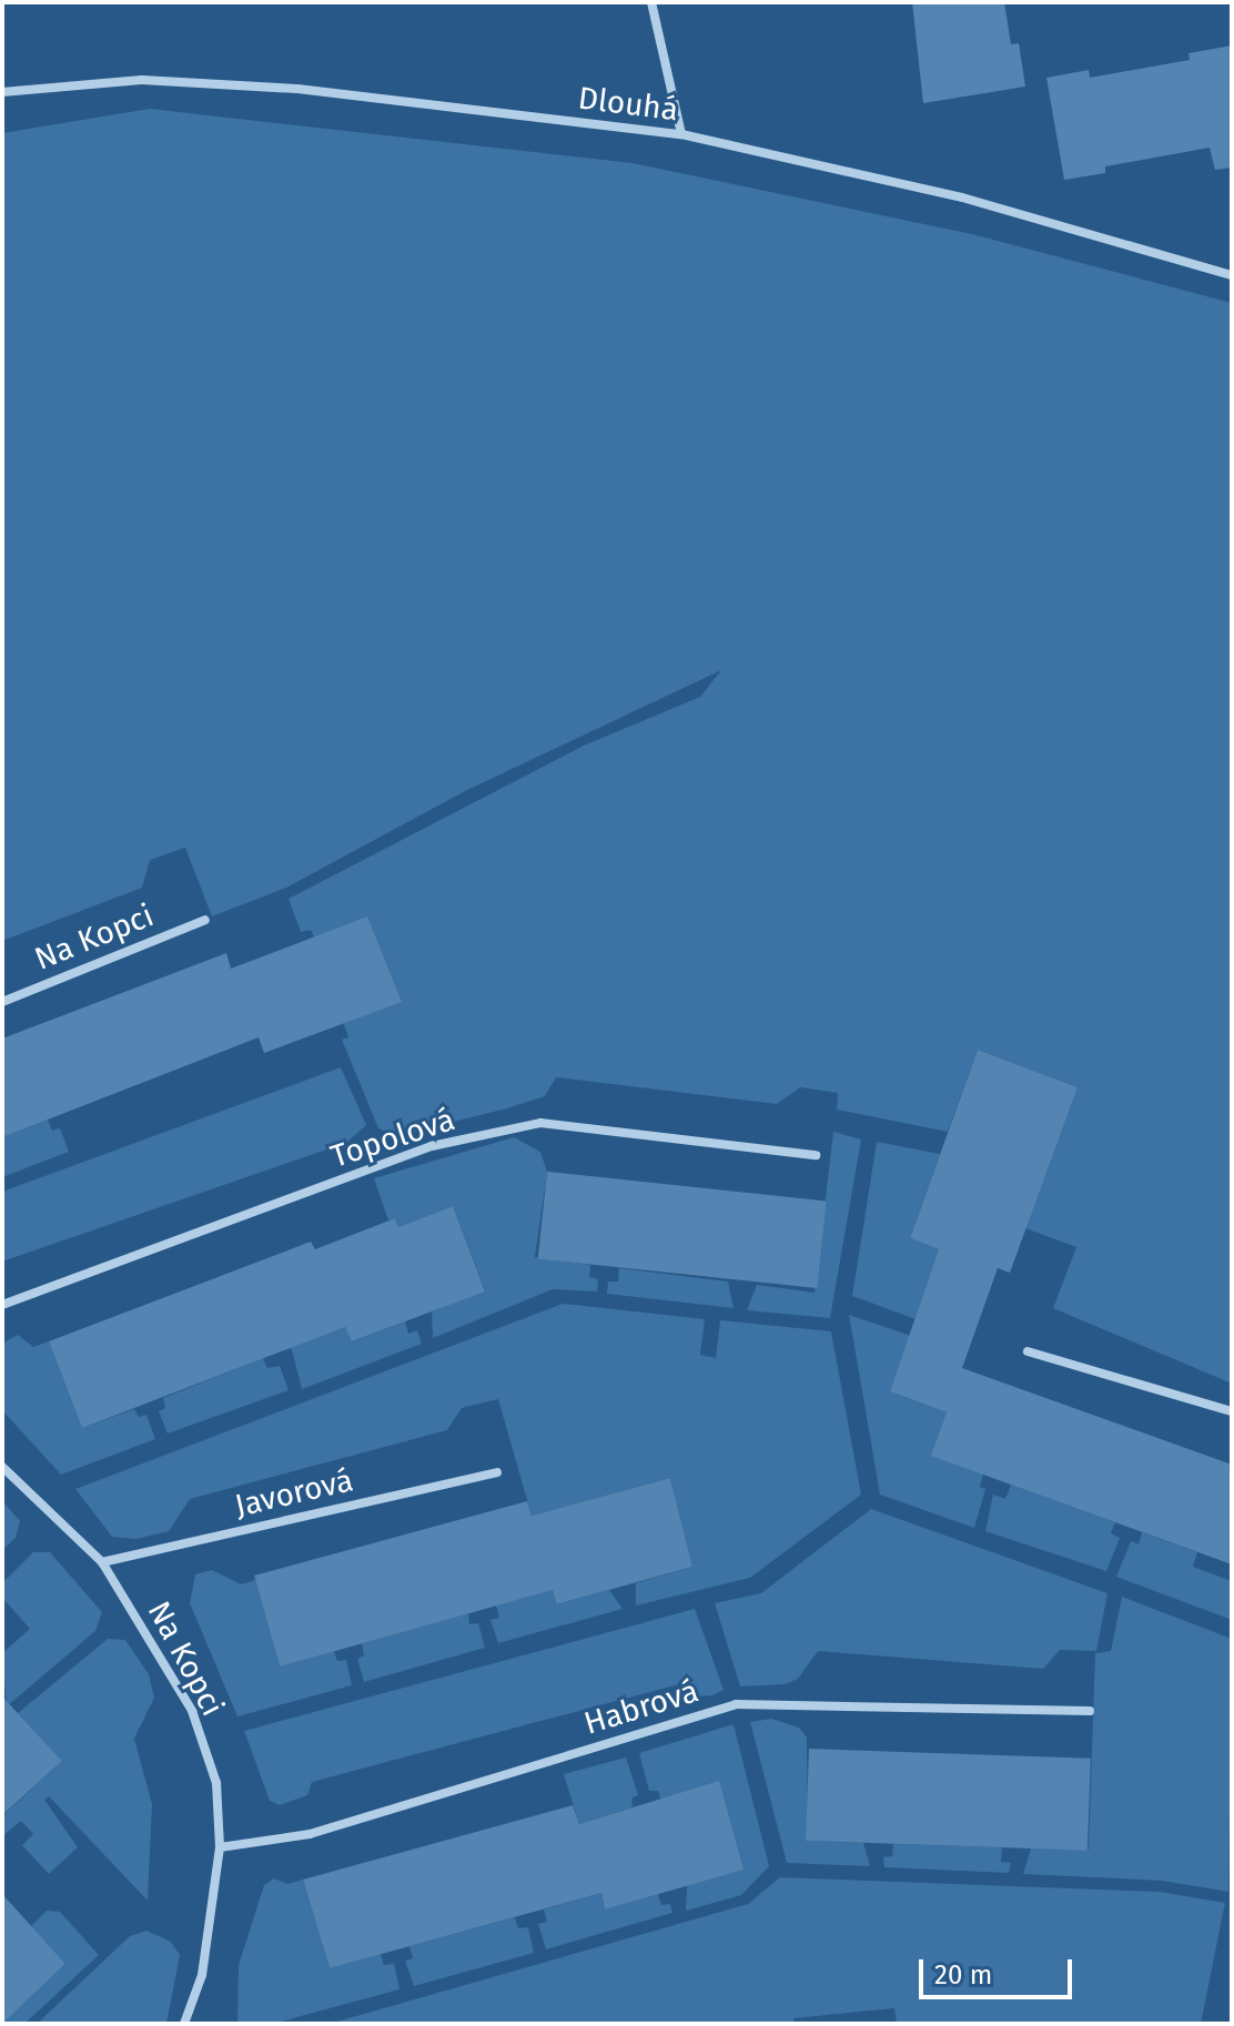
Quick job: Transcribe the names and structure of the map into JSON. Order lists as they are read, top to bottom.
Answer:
{
  "streets": {
    "street": [
      "Dlouhá",
      "Na Kopci",
      "Topolová",
      "Javorová",
      "Habrová"
    ]
  },
  "crossings": [
    ["Na Kopci", "Javorová"],
    ["Na Kopci", "Habrová"]
  ],
  "scale_bar": "20 m"
}
